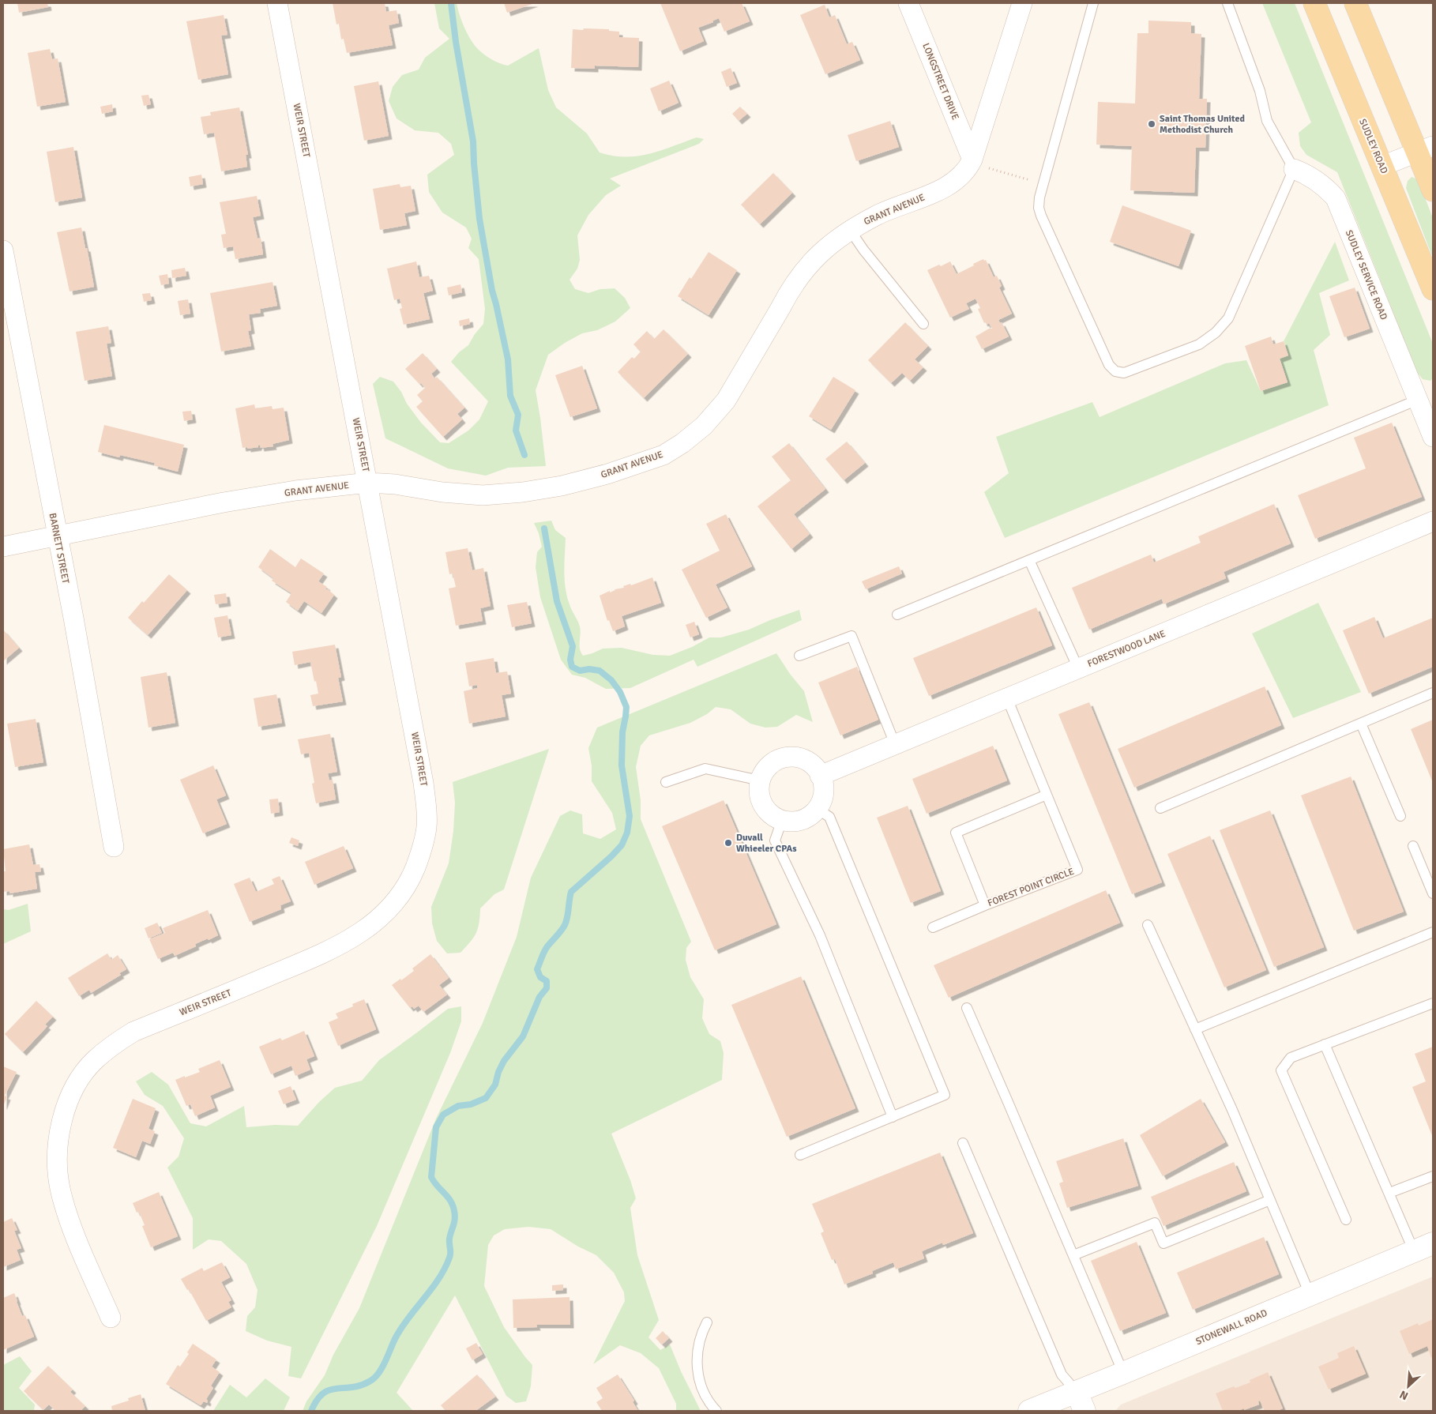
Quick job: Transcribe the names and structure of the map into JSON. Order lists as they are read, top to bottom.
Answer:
{
  "streets": {
    "main road": ["SUDLEY ROAD"],
    "street": [
      "LONGSTREET DRIVE",
      "WEIR STREET",
      "GRANT AVENUE",
      "SUDLEY SERVICE ROAD",
      "BARNETT STREET",
      "FORESTWOOD LANE",
      "STONEWALL ROAD"
    ],
    "lane": ["FOREST POINT CIRCLE"]
  },
  "crossings": [
    ["LONGSTREET DRIVE", "GRANT AVENUE"],
    ["WEIR STREET", "GRANT AVENUE"],
    ["GRANT AVENUE", "BARNETT STREET"],
    ["FORESTWOOD LANE", "FOREST POINT CIRCLE"]
  ],
  "places": ["Saint Thomas United Methodist Church", "Duvall Whieeler CPAs"],
  "north": "bottom left"
}
